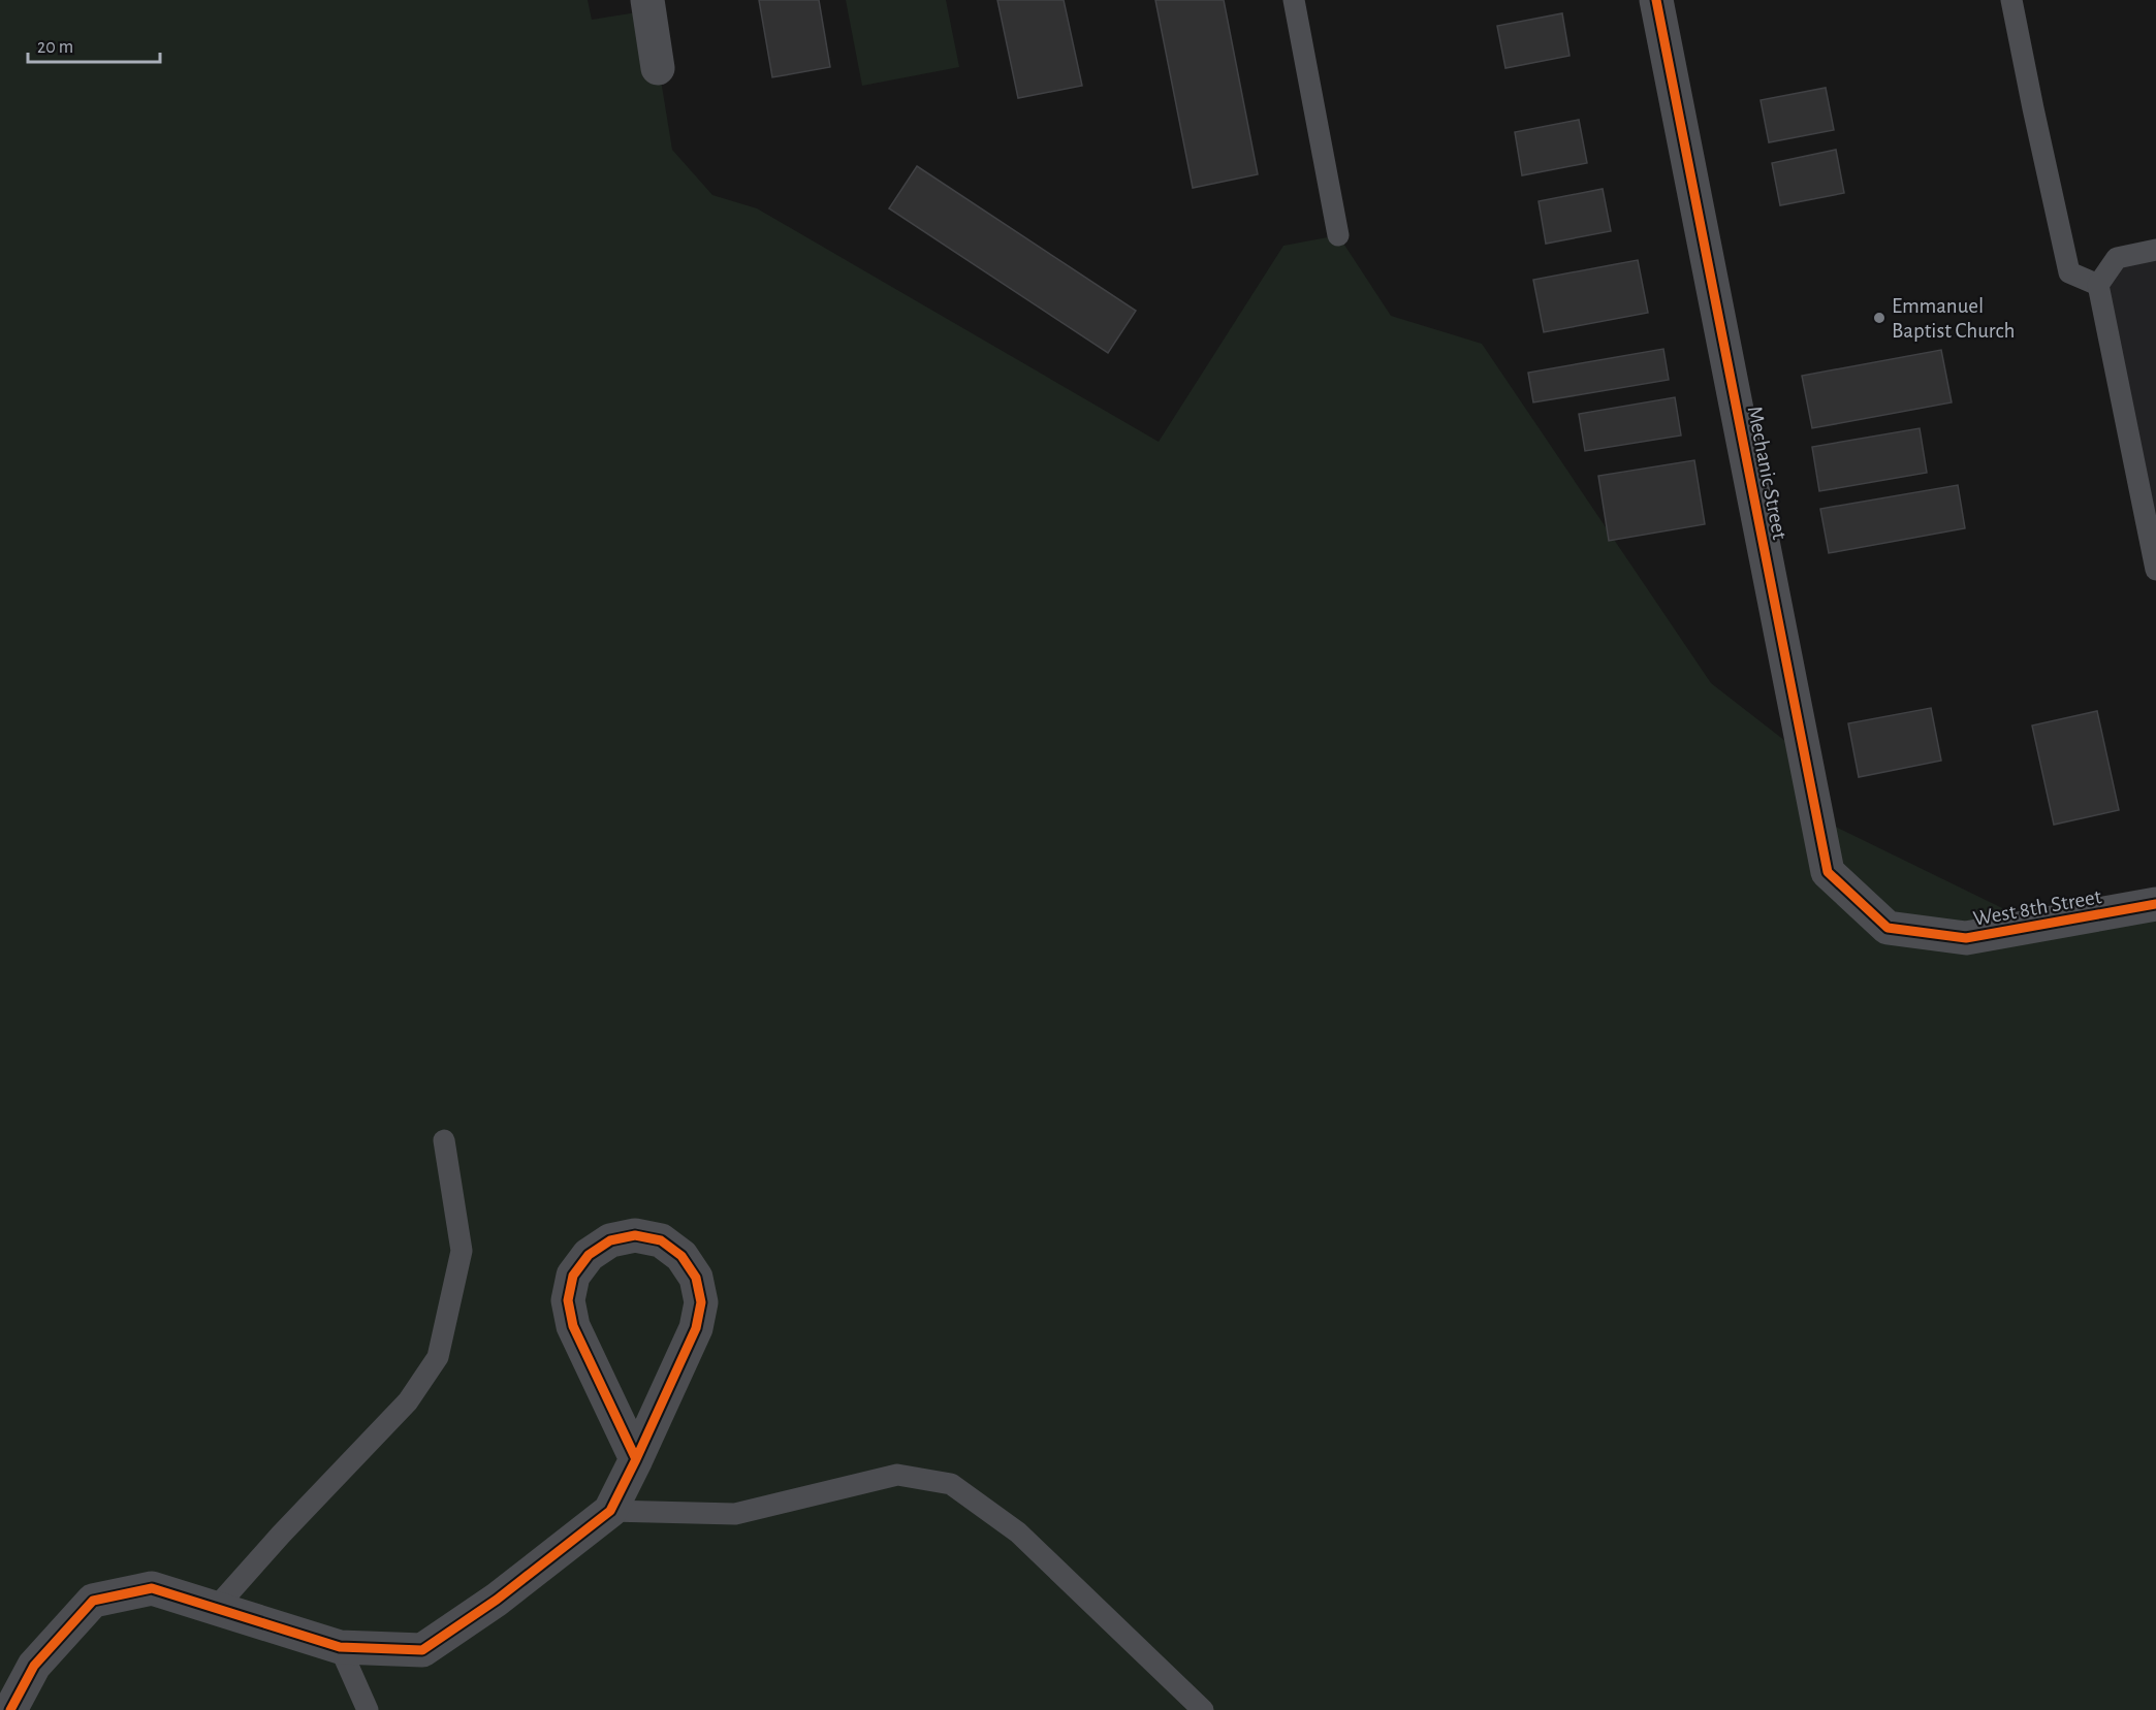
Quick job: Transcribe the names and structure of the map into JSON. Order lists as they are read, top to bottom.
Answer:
{
  "streets": {
    "street": ["Mechanic Street", "West 8th Street"]
  },
  "crossings": [
    ["Mechanic Street", "West 8th Street"]
  ],
  "places": ["Emmanuel Baptist Church"],
  "scale_bar": "20 m"
}
